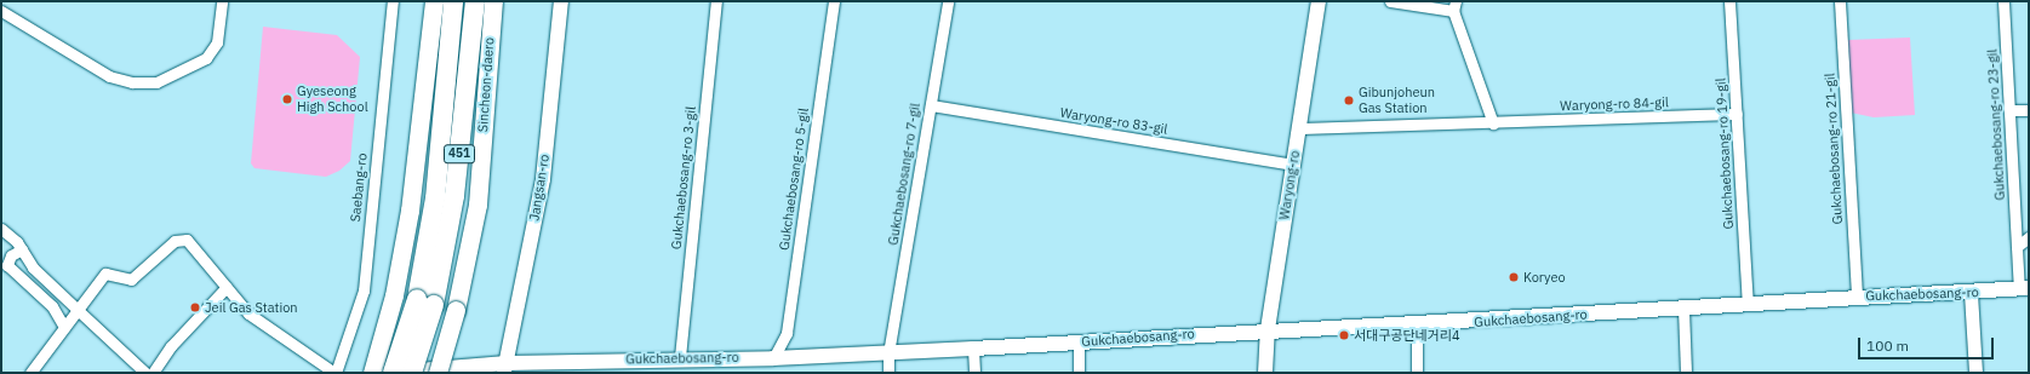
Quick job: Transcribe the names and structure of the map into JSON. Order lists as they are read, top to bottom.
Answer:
{
  "streets": {
    "highway": ["Sincheon-daero", "451"],
    "main road": ["Waryong-ro", "Jangsan-ro", "Gukchaebosang-ro"],
    "street": [
      "Waryong-ro 84-gil",
      "Waryong-ro 83-gil",
      "Gukchaebosang-ro 23-gil",
      "Gukchaebosang-ro 21-gil",
      "Gukchaebosang-ro 19-gil",
      "Gukchaebosang-ro 7-gil",
      "Gukchaebosang-ro 3-gil",
      "Gukchaebosang-ro 5-gil",
      "Saebang-ro"
    ]
  },
  "crossings": [
    ["Waryong-ro 84-gil", "Gukchaebosang-ro 19-gil"],
    ["Waryong-ro 84-gil", "Waryong-ro"],
    ["Waryong-ro 83-gil", "Gukchaebosang-ro 7-gil"],
    ["Waryong-ro 83-gil", "Waryong-ro"],
    ["Gukchaebosang-ro 23-gil", "Gukchaebosang-ro"],
    ["Gukchaebosang-ro 21-gil", "Gukchaebosang-ro"],
    ["451", "Gukchaebosang-ro"],
    ["Gukchaebosang-ro 19-gil", "Gukchaebosang-ro"],
    ["Gukchaebosang-ro 7-gil", "Gukchaebosang-ro"],
    ["Gukchaebosang-ro 3-gil", "Gukchaebosang-ro"],
    ["Gukchaebosang-ro 5-gil", "Gukchaebosang-ro"],
    ["Waryong-ro", "Gukchaebosang-ro"],
    ["Jangsan-ro", "Gukchaebosang-ro"]
  ],
  "places": [
    "Gyeseong High School",
    "Gibunjoheun Gas Station",
    "Koryeo",
    "Jeil Gas Station",
    "서대구공단네거리4"
  ],
  "scale_bar": "100 m"
}
